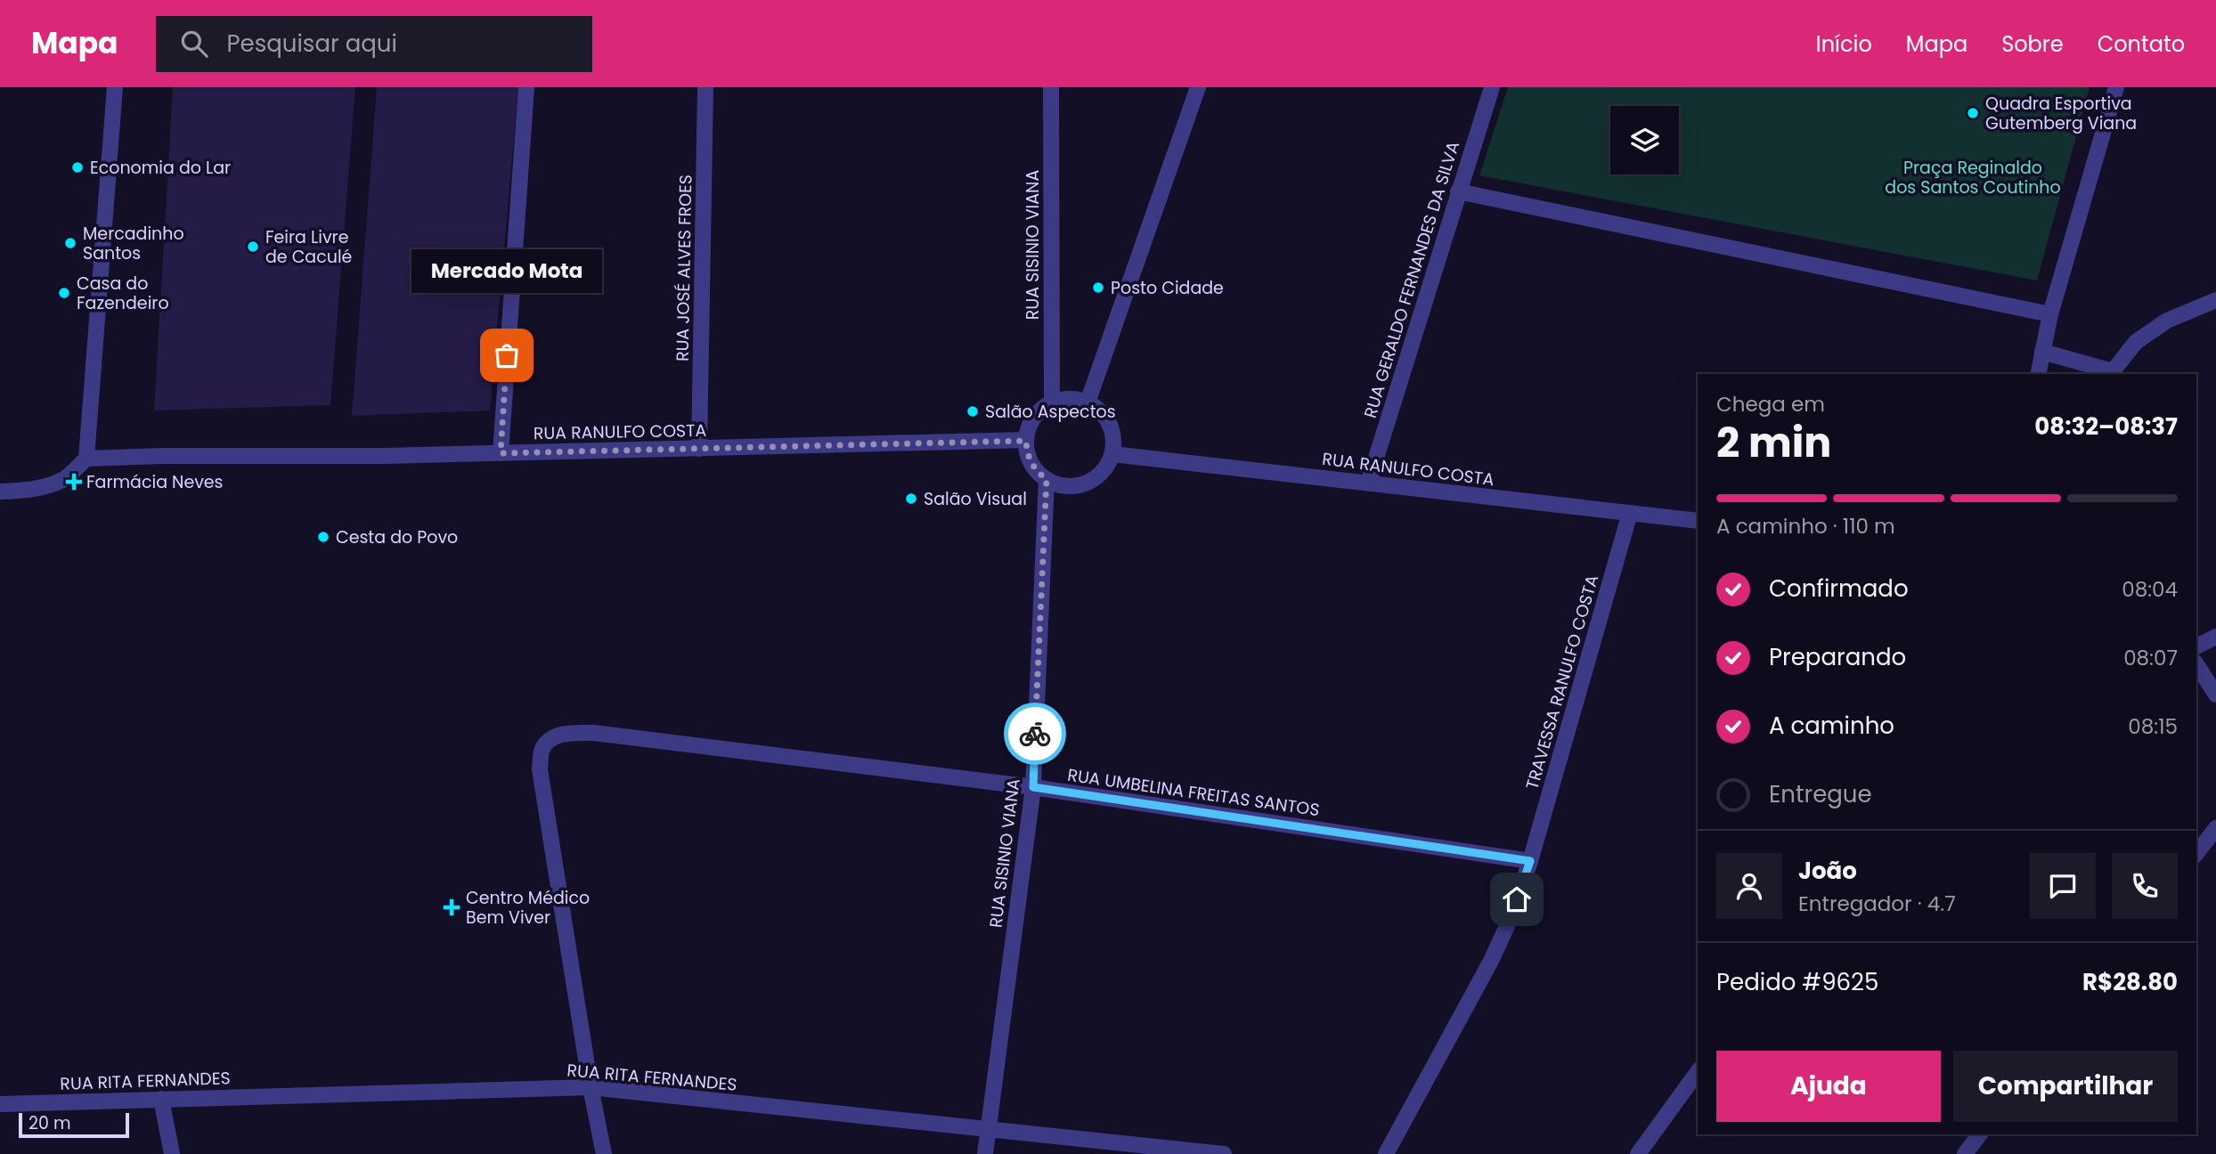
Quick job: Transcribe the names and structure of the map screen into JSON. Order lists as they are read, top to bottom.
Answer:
{
  "streets": {
    "street": [
      "RUA SISINIO VIANA",
      "RUA JOSÉ ALVES FROES",
      "RUA GERALDO FERNANDES DA SILVA",
      "RUA RANULFO COSTA",
      "TRAVESSA RANULFO COSTA",
      "RUA UMBELINA FREITAS SANTOS",
      "RUA RITA FERNANDES"
    ]
  },
  "crossings": [
    ["RUA SISINIO VIANA", "RUA RANULFO COSTA"],
    ["RUA SISINIO VIANA", "RUA UMBELINA FREITAS SANTOS"],
    ["RUA SISINIO VIANA", "RUA RITA FERNANDES"],
    ["RUA JOSÉ ALVES FROES", "RUA RANULFO COSTA"],
    ["RUA GERALDO FERNANDES DA SILVA", "RUA RANULFO COSTA"],
    ["RUA RANULFO COSTA", "TRAVESSA RANULFO COSTA"],
    ["TRAVESSA RANULFO COSTA", "RUA UMBELINA FREITAS SANTOS"],
    ["RUA UMBELINA FREITAS SANTOS", "RUA RITA FERNANDES"]
  ],
  "parks": ["Praça Reginaldo dos Santos Coutinho"],
  "places": {
    "other": [
      "Quadra Esportiva Gutemberg Viana",
      "Economia do Lar",
      "Mercadinho Santos",
      "Feira Livre de Caculé",
      "Posto Cidade",
      "Casa do Fazendeiro",
      "Mercado Mota",
      "Salão Aspectos",
      "Salão Visual",
      "Cesta do Povo"
    ],
    "health": ["Farmácia Neves", "Centro Médico Bem Viver"]
  },
  "scale_bar": "20 m",
  "page": {
    "header": "Mapa",
    "search": "Pesquisar aqui",
    "nav": [
      "Início",
      "Mapa",
      "Sobre",
      "Contato"
    ],
    "bubble": "Mercado Mota",
    "heading": ["2 min", "Chega em", "08:32–08:37"],
    "panel": [
      "João",
      "Entregador · 4.7",
      "Pedido #9625",
      "R$28.80"
    ],
    "bar": "A caminho · 110 m",
    "list": [
      ["Confirmado", "08:04"],
      ["Preparando", "08:07"],
      ["A caminho", "08:15"],
      "Entregue"
    ],
    "buttons": ["Ajuda", "Compartilhar"],
    "scale": "20 m"
  }
}
